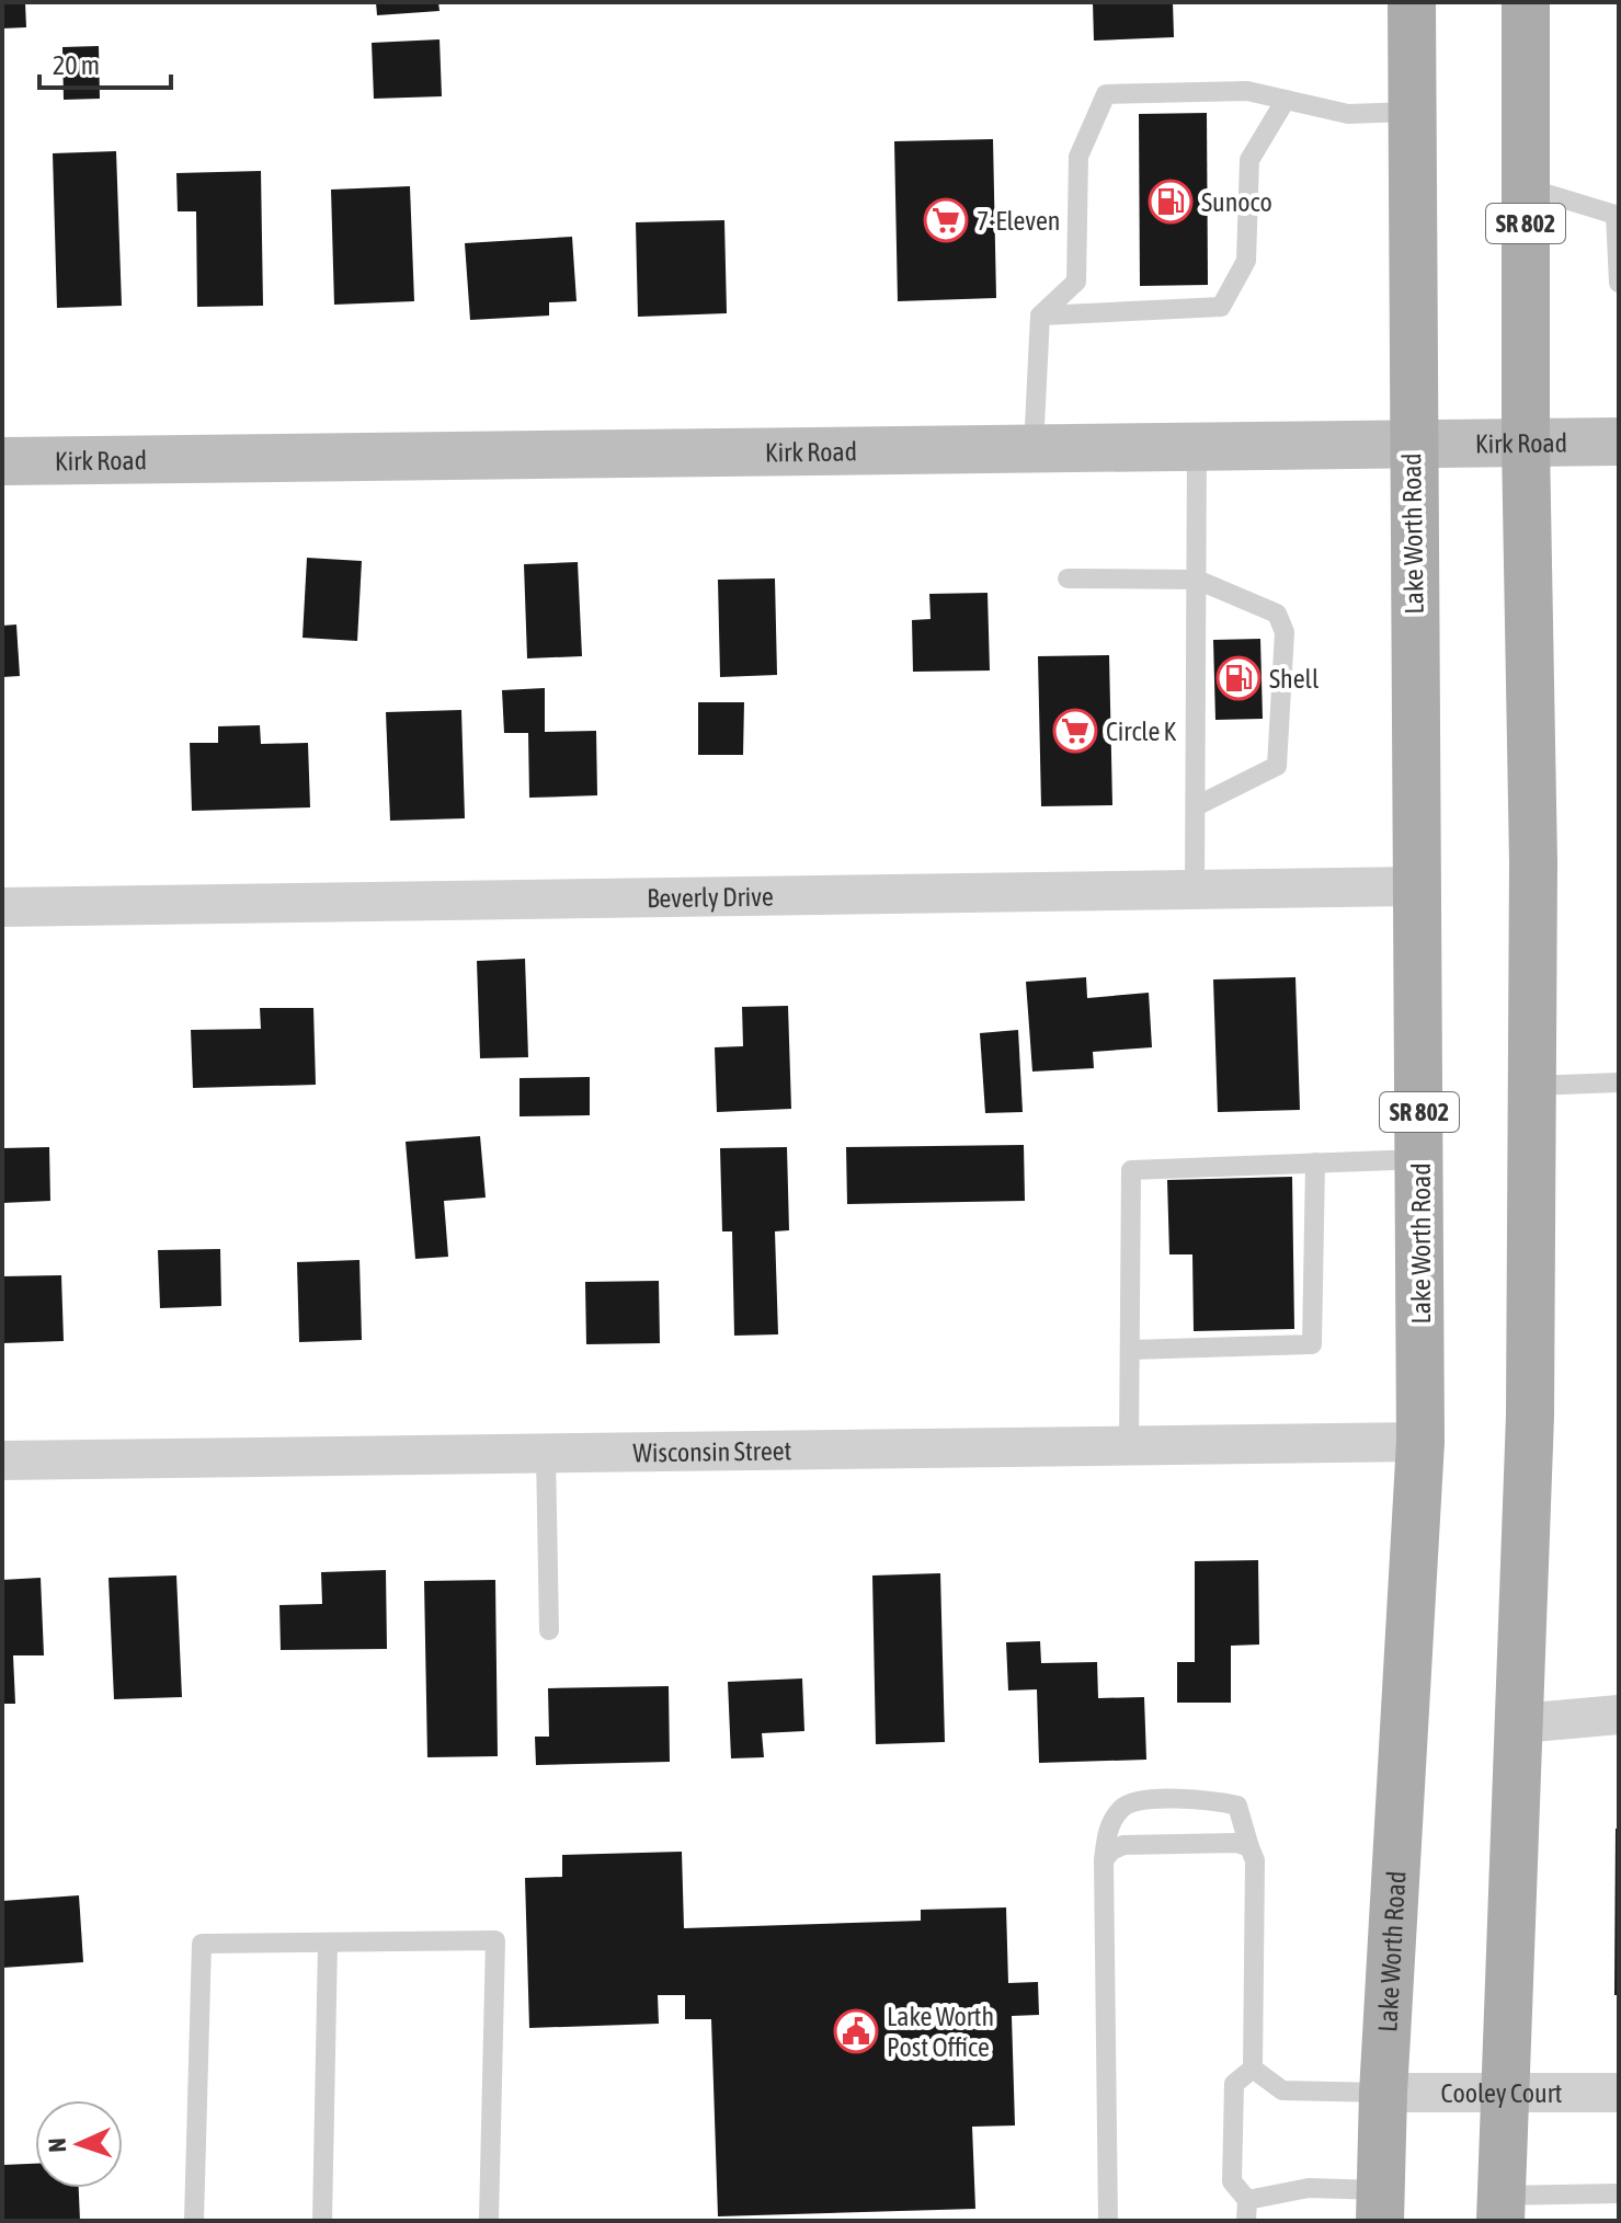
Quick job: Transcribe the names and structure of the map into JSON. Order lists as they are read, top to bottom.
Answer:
{
  "streets": {
    "main road": ["SR 802", "Lake Worth Road"],
    "street": [
      "Kirk Road",
      "Beverly Drive",
      "Wisconsin Street",
      "Cooley Court"
    ]
  },
  "crossings": [
    ["SR 802", "Kirk Road"],
    ["SR 802", "Cooley Court"],
    ["Kirk Road", "Lake Worth Road"],
    ["Lake Worth Road", "Beverly Drive"],
    ["Lake Worth Road", "Wisconsin Street"],
    ["Lake Worth Road", "Cooley Court"]
  ],
  "places": {
    "fuel station": ["Sunoco", "Shell"],
    "supermarket": ["7-Eleven", "Circle K"],
    "public building": ["Lake Worth Post Office"]
  },
  "scale_bar": "20 m",
  "north": "left"
}
